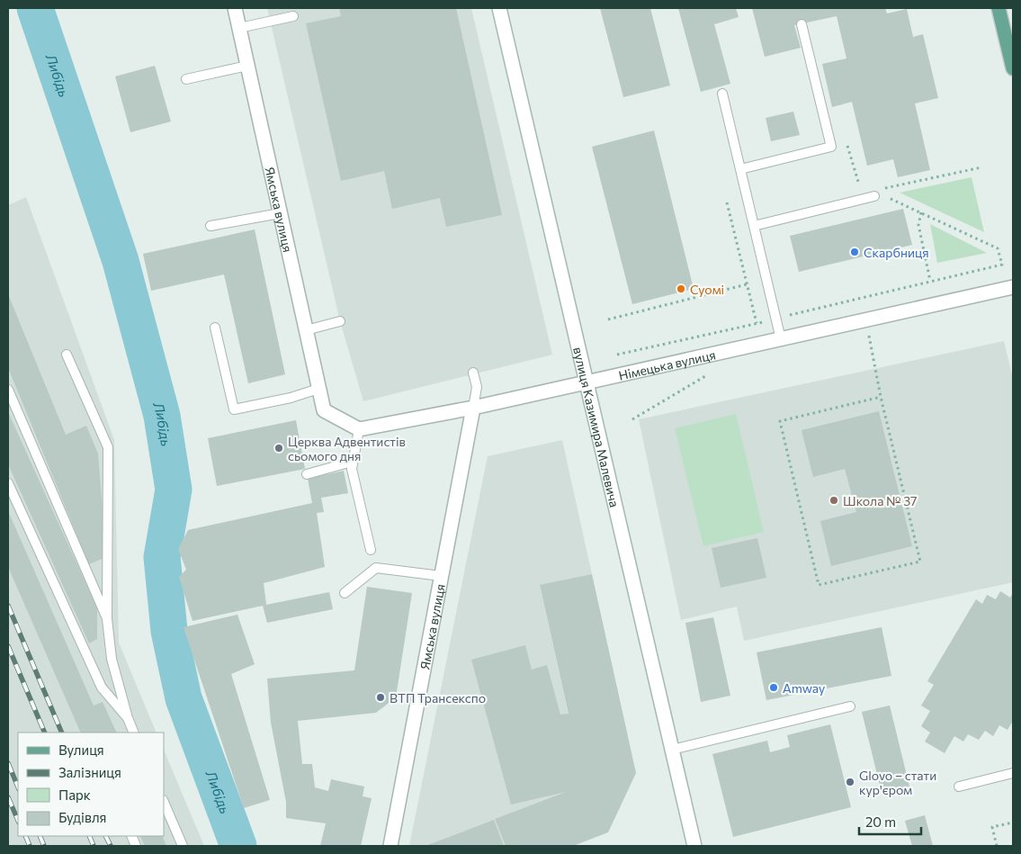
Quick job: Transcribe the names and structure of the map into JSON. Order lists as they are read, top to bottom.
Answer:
{
  "streets": {
    "street": ["Ямська вулиця", "Німецька вулиця", "вулиця Казимира Малевича"]
  },
  "crossings": [
    ["Ямська вулиця", "Німецька вулиця"],
    ["Німецька вулиця", "вулиця Казимира Малевича"]
  ],
  "water": ["Либідь"],
  "places": [
    "Скарбниця",
    "Суомі",
    "Церква Адвентистів сьомого дня",
    "Школа № 37",
    "Amway",
    "ВТП Трансекспо",
    "Glovo – стати кур'єром"
  ],
  "legend": [
    "Вулиця",
    "Залізниця",
    "Парк",
    "Будівля"
  ],
  "scale_bar": "20 m"
}
